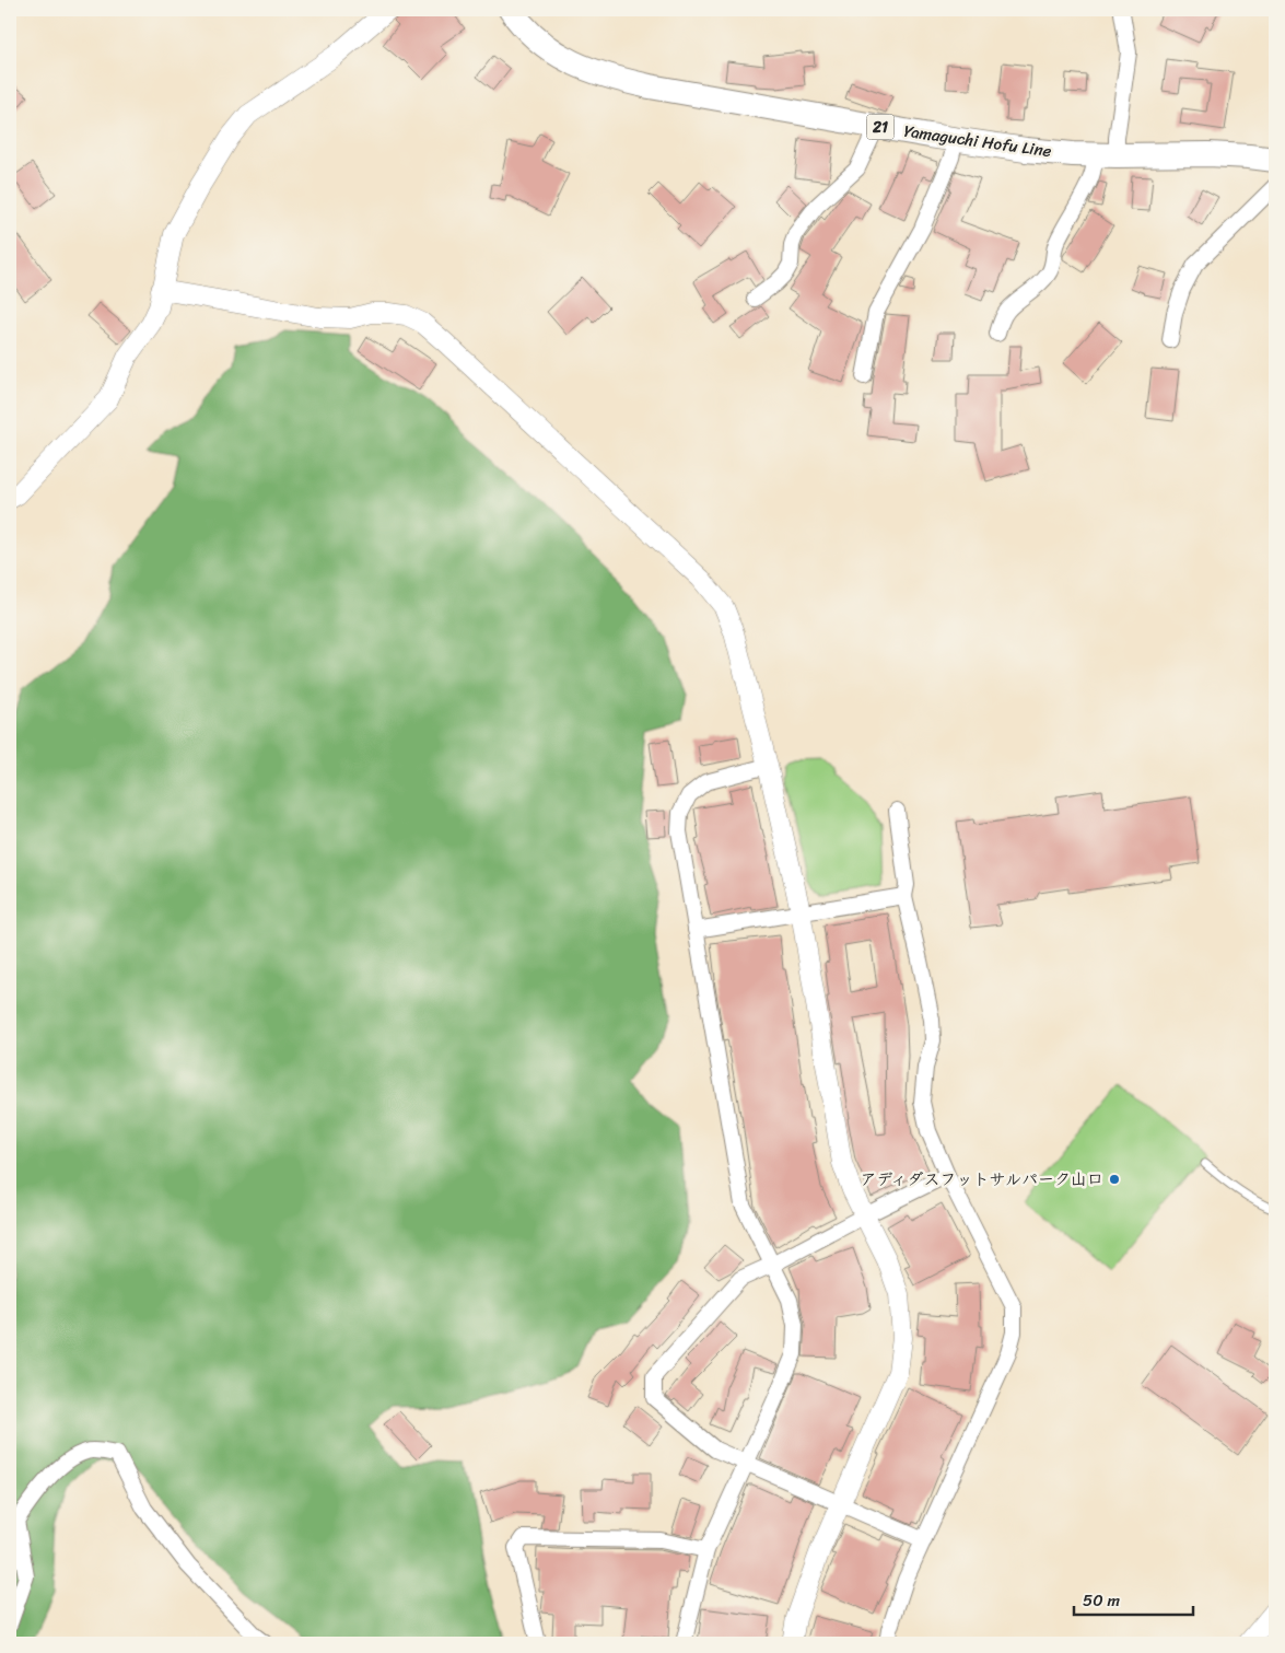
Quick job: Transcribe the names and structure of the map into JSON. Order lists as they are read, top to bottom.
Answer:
{
  "streets": {
    "main road": ["21", "Yamaguchi Hofu Line"]
  },
  "places": ["アディダスフットサルパーク山口"],
  "scale_bar": "50 m"
}
